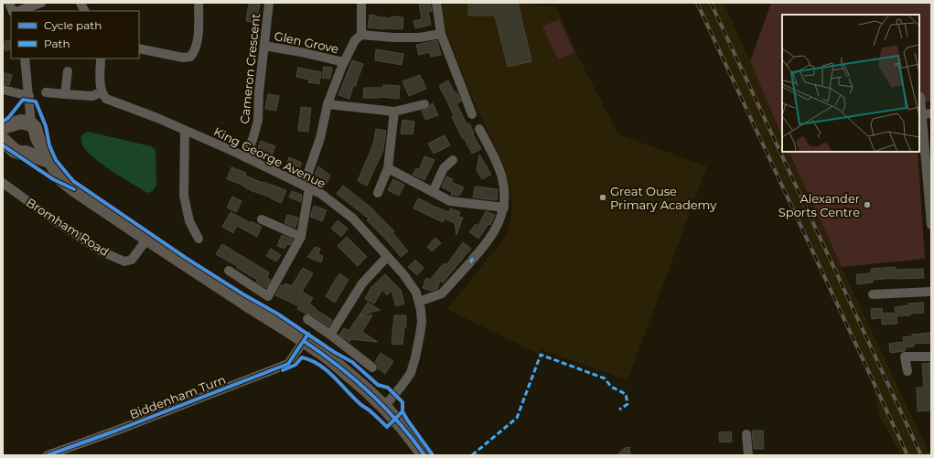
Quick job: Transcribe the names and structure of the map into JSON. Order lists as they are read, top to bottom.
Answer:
{
  "streets": {
    "street": [
      "Glen Grove",
      "Cameron Crescent",
      "King George Avenue",
      "Bromham Road",
      "Biddenham Turn"
    ]
  },
  "crossings": [
    ["Glen Grove", "Cameron Crescent"],
    ["Cameron Crescent", "King George Avenue"]
  ],
  "places": ["Great Ouse Primary Academy", "Alexander Sports Centre"],
  "legend": ["Cycle path", "Path"]
}
